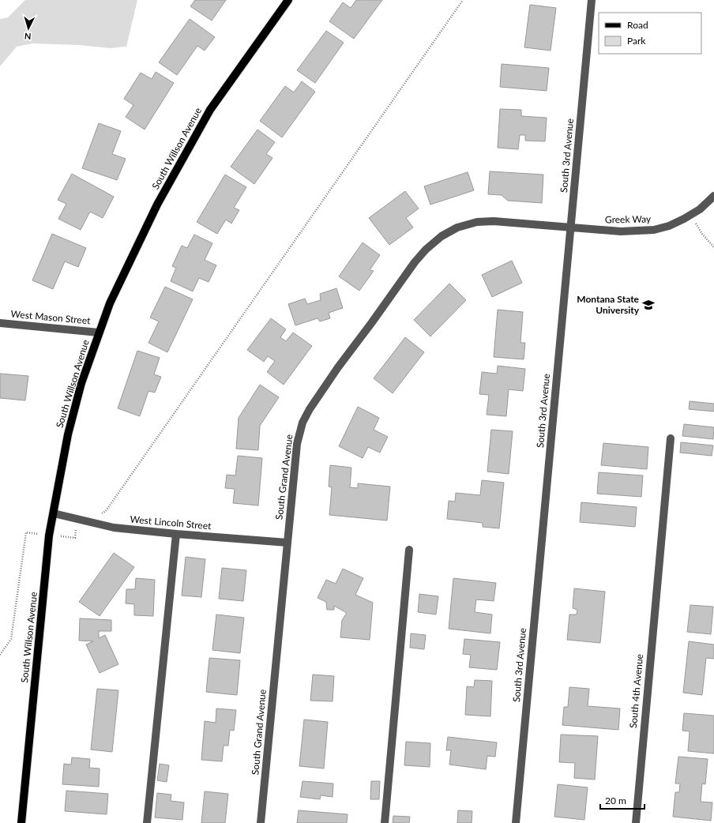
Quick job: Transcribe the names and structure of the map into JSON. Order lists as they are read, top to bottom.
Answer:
{
  "streets": {
    "main road": ["South Willson Avenue"],
    "street": [
      "South 3rd Avenue",
      "Greek Way",
      "West Mason Street",
      "South Grand Avenue",
      "West Lincoln Street",
      "South 4th Avenue"
    ]
  },
  "crossings": [
    ["South Willson Avenue", "West Mason Street"],
    ["South Willson Avenue", "West Lincoln Street"],
    ["South 3rd Avenue", "Greek Way"],
    ["South 3rd Avenue", "South Grand Avenue"],
    ["Greek Way", "South Grand Avenue"],
    ["South Grand Avenue", "West Lincoln Street"]
  ],
  "places": {
    "school or university": ["Montana State University"]
  },
  "legend": ["Road", "Park"],
  "scale_bar": "20 m",
  "north": "bottom"
}
